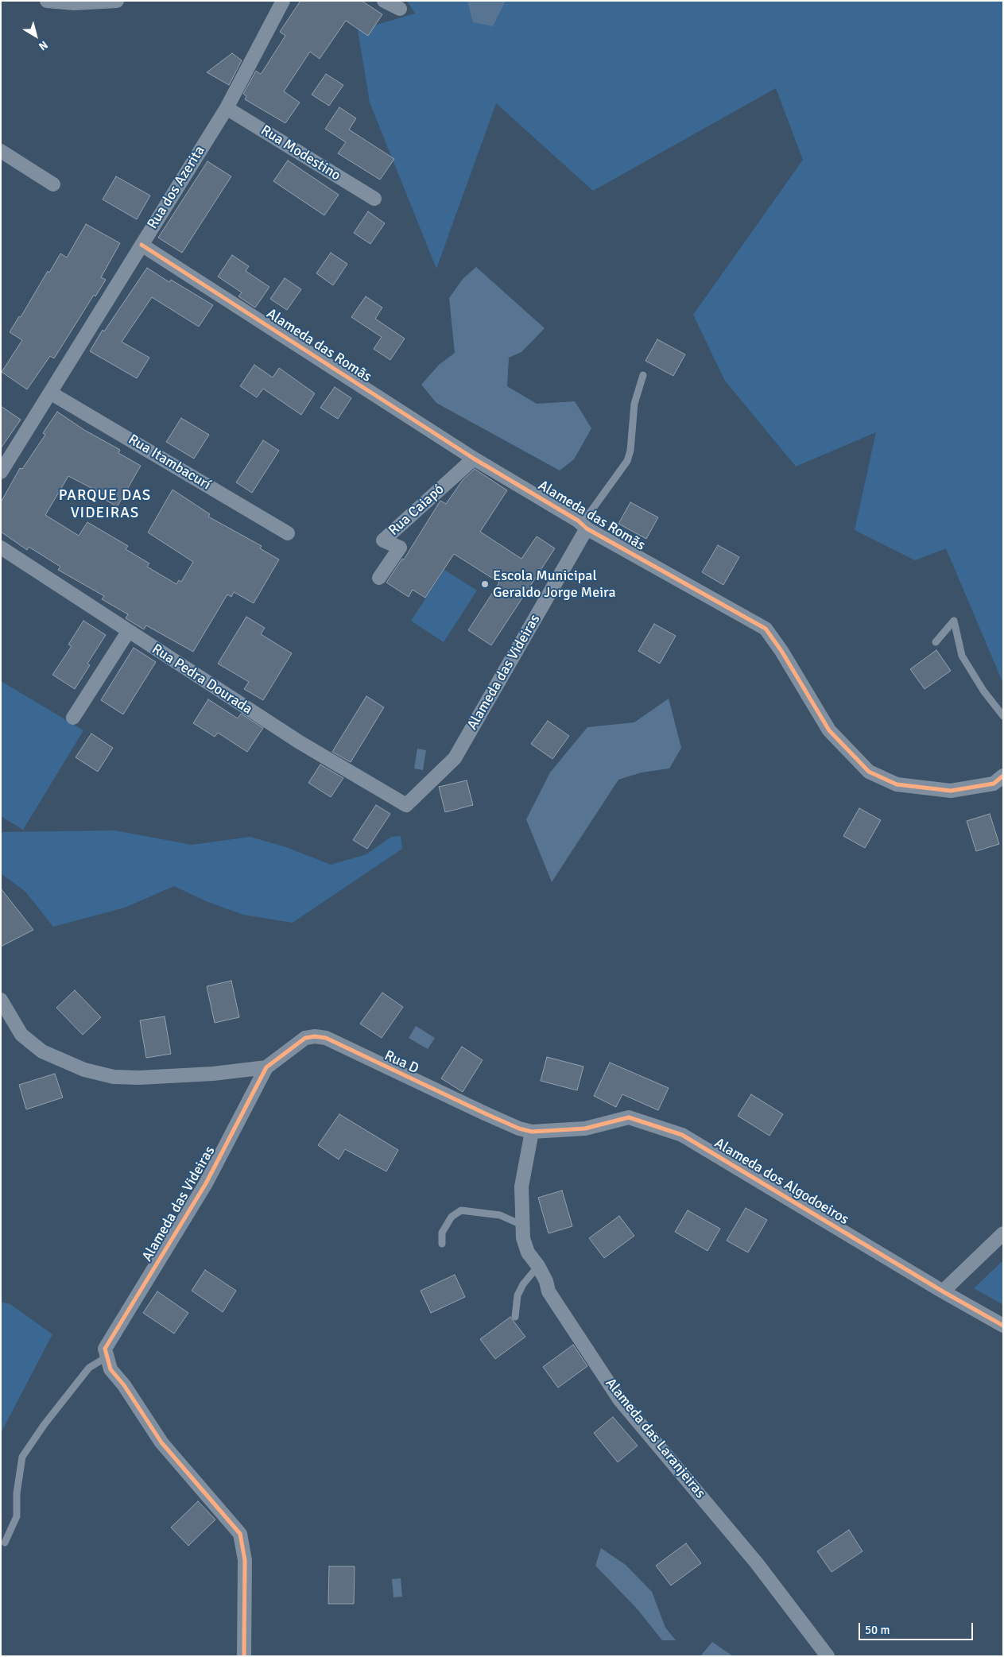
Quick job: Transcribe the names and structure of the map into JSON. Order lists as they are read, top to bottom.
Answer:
{
  "streets": {
    "street": [
      "Rua Modestino",
      "Rua dos Azerita",
      "Alameda das Romãs",
      "Rua Itambacurí",
      "Rua Caiapó",
      "Alameda das Videiras",
      "Rua Pedra Dourada",
      "Rua D",
      "Alameda dos Algodoeiros",
      "Alameda das Laranjeiras"
    ]
  },
  "crossings": [
    ["Rua Modestino", "Rua dos Azerita"],
    ["Rua dos Azerita", "Alameda das Romãs"],
    ["Rua dos Azerita", "Rua Itambacurí"],
    ["Alameda das Romãs", "Rua Caiapó"],
    ["Alameda das Romãs", "Alameda das Videiras"],
    ["Alameda das Videiras", "Rua Pedra Dourada"],
    ["Alameda das Videiras", "Rua D"],
    ["Rua D", "Alameda dos Algodoeiros"],
    ["Rua D", "Alameda das Laranjeiras"],
    ["Alameda dos Algodoeiros", "Alameda das Laranjeiras"]
  ],
  "districts": ["PARQUE DAS VIDEIRAS"],
  "places": ["Escola Municipal Geraldo Jorge Meira"],
  "scale_bar": "50 m",
  "north": "bottom right"
}
